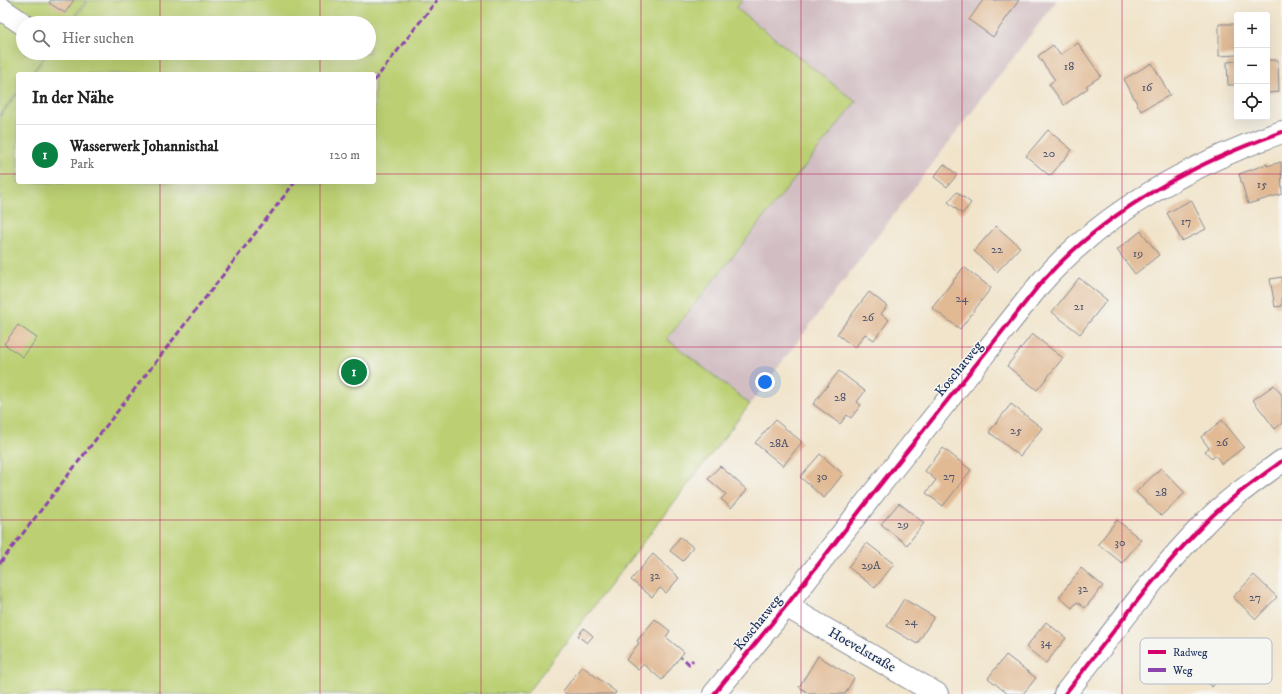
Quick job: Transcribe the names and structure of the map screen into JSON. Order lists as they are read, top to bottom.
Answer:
{
  "streets": {
    "street": ["Koschatweg", "Hoevelstraße"]
  },
  "crossings": [
    ["Koschatweg", "Hoevelstraße"]
  ],
  "house_numbers": [
    "18",
    "16",
    "20",
    "15",
    "17",
    "22",
    "19",
    "24",
    "21",
    "26",
    "28",
    "25",
    "26",
    "28A",
    "30",
    "27",
    "28",
    "29",
    "30",
    "29A",
    "32",
    "32",
    "27",
    "24",
    "34"
  ],
  "legend": ["Radweg", "Weg"],
  "page": {
    "map_buttons": ["+", "−"],
    "search": "Hier suchen",
    "heading": "In der Nähe",
    "list": [
      {
        "mark": "1",
        "name": "Wasserwerk Johannisthal",
        "note": "Park",
        "value": "120 m"
      }
    ],
    "pins": "1"
  }
}
